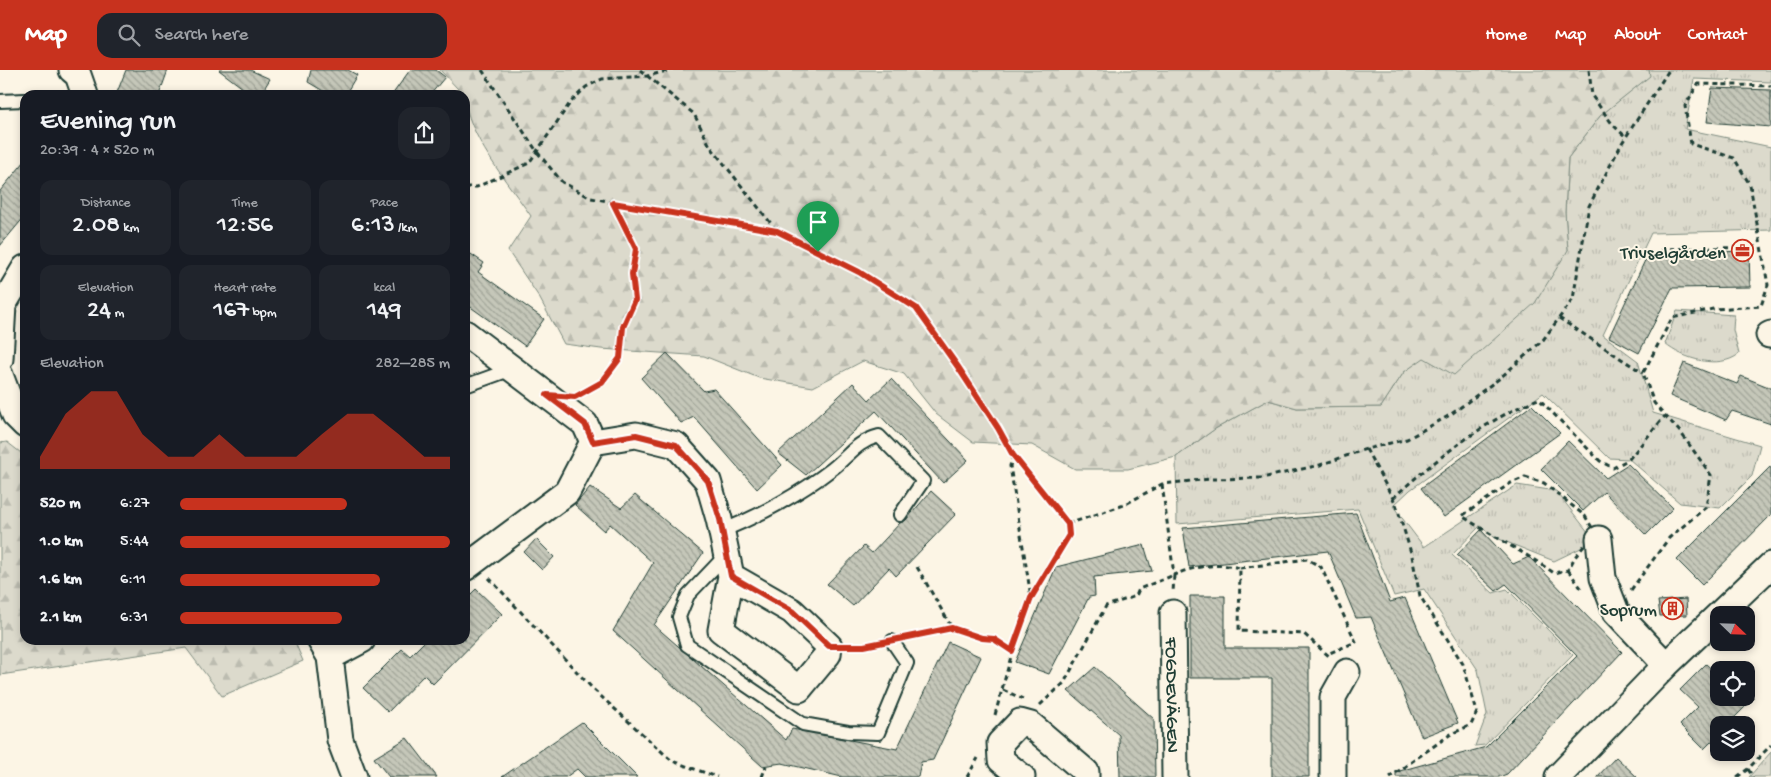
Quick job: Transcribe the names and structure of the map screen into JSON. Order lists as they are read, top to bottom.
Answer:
{
  "streets": {
    "street": ["FOGDEVÄGEN"]
  },
  "places": {
    "office": ["Trivselgården"],
    "building": ["Soprum"]
  },
  "north": "bottom right",
  "page": {
    "header": "Map",
    "search": "Search here",
    "nav": [
      "Home",
      "Map",
      "About",
      "Contact"
    ],
    "heading": ["Evening run", "20:39 · 4 × 520 m"],
    "stats": [
      ["Distance", "2.08 km"],
      ["Time", "12:56"],
      ["Pace", "6:13 /km"],
      ["Elevation", "24 m"],
      ["Heart rate", "167 bpm"],
      ["kcal", "149"]
    ],
    "chart": ["Elevation", "282–285 m"],
    "list": [
      {
        "name": "520 m",
        "note": "6:27"
      },
      {
        "name": "1.0 km",
        "note": "5:44"
      },
      {
        "name": "1.6 km",
        "note": "6:11"
      },
      {
        "name": "2.1 km",
        "note": "6:31"
      }
    ]
  }
}
